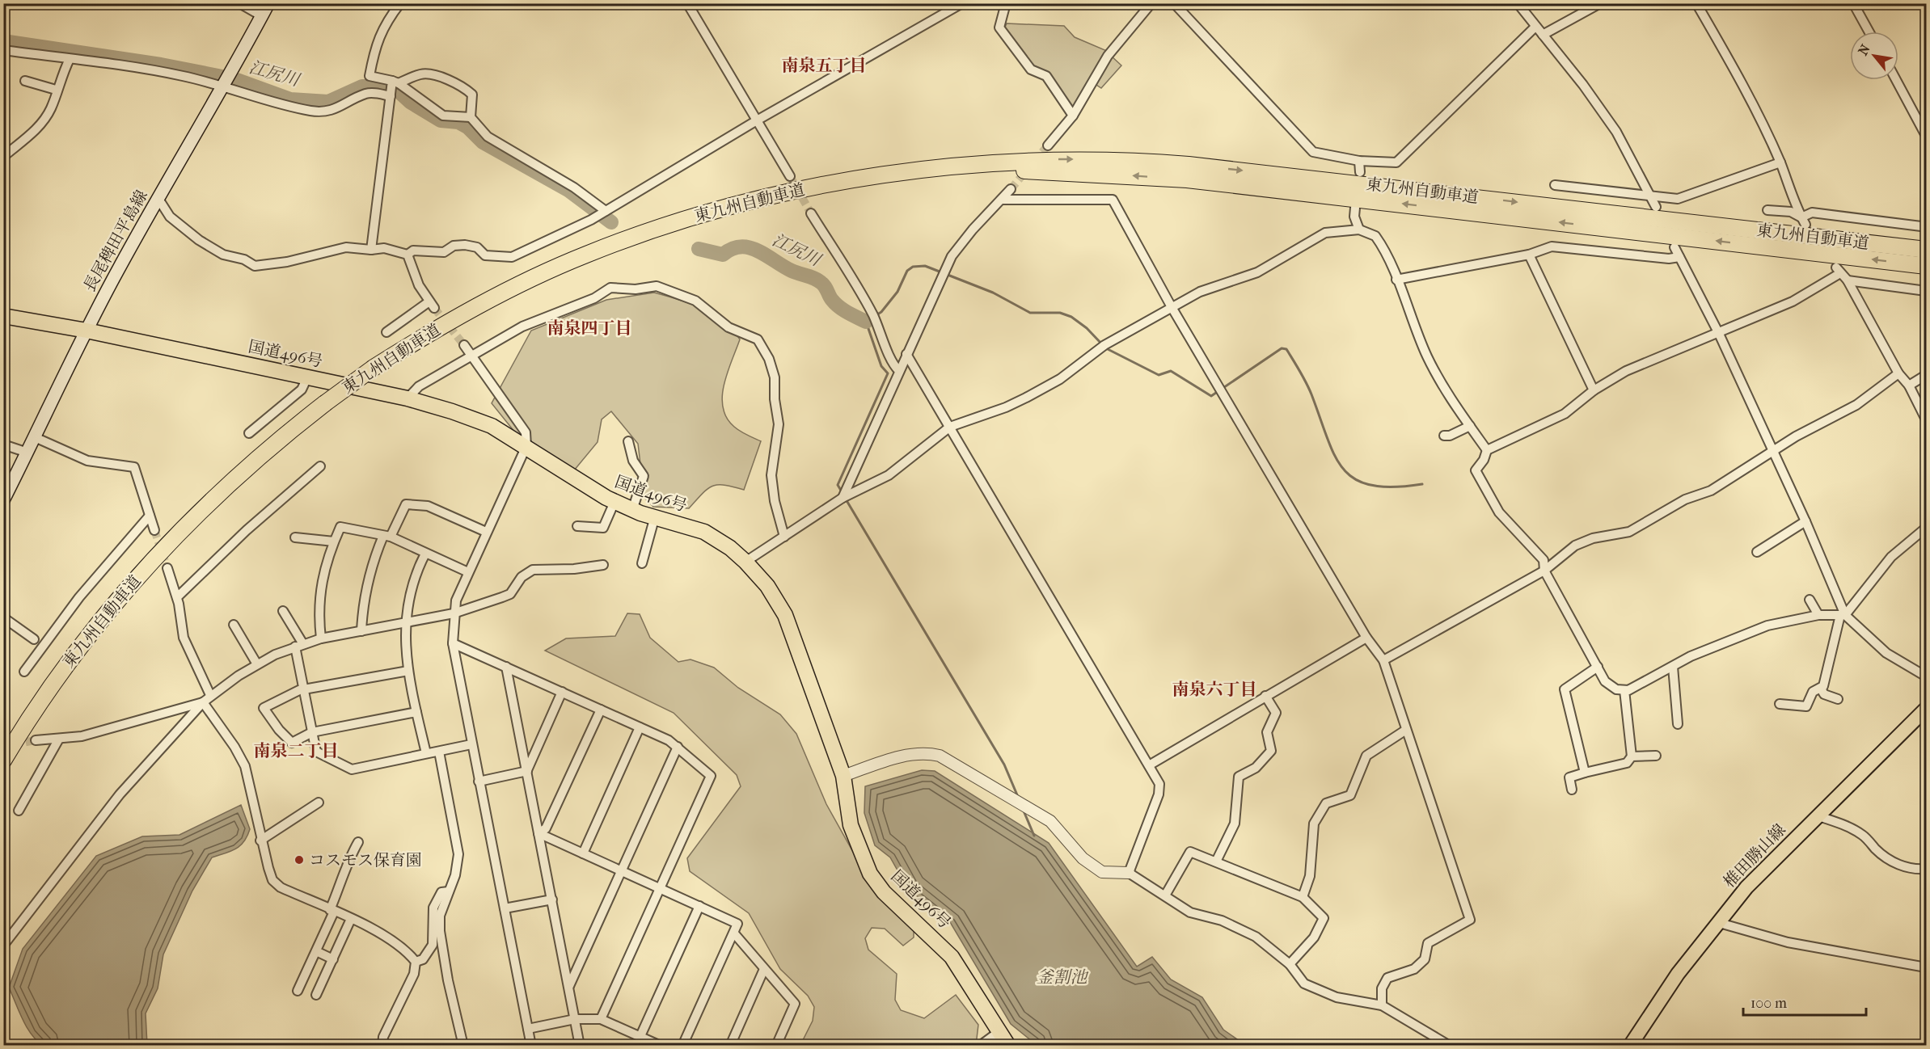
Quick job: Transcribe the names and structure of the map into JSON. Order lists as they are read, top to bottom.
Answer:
{
  "streets": {
    "highway": ["東九州自動車道", "国道496号"],
    "main road": ["長尾稗田平島線", "椎田勝山線"]
  },
  "crossings": [
    ["長尾稗田平島線", "国道496号"]
  ],
  "districts": [
    "南泉五丁目",
    "南泉四丁目",
    "南泉六丁目",
    "南泉二丁目"
  ],
  "water": ["江尻川", "釜割池"],
  "places": ["コスモス保育園"],
  "scale_bar": "100 m",
  "north": "top left"
}
